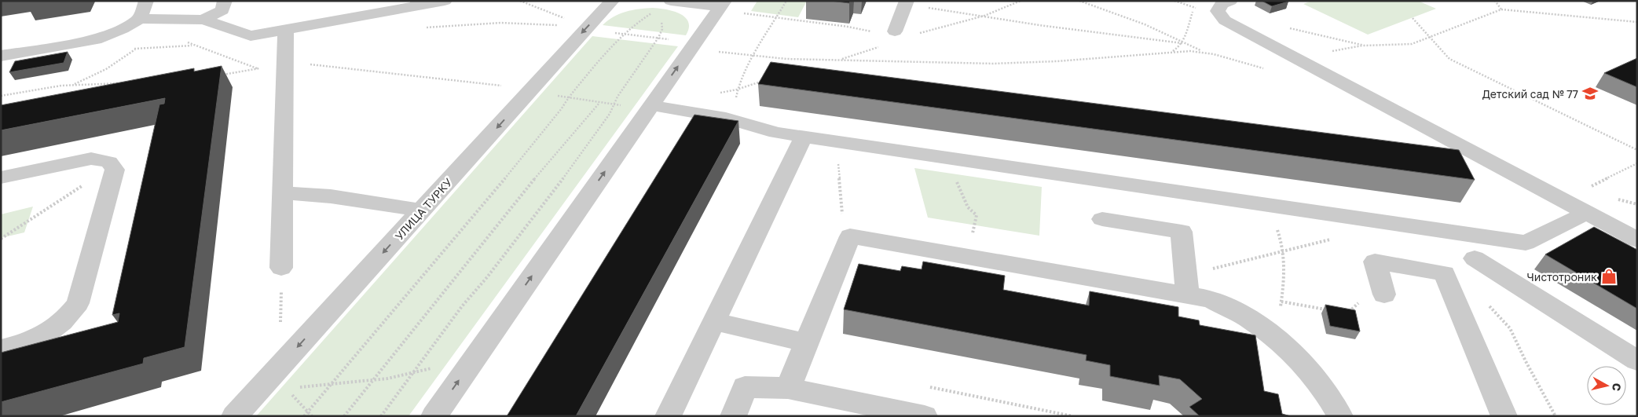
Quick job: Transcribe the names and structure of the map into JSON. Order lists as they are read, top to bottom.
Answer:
{
  "streets": {
    "street": ["УЛИЦА ТУРКУ"]
  },
  "places": {
    "school or university": ["Детский сад № 77"],
    "shop": ["Чистотроник"]
  },
  "north": "right"
}
